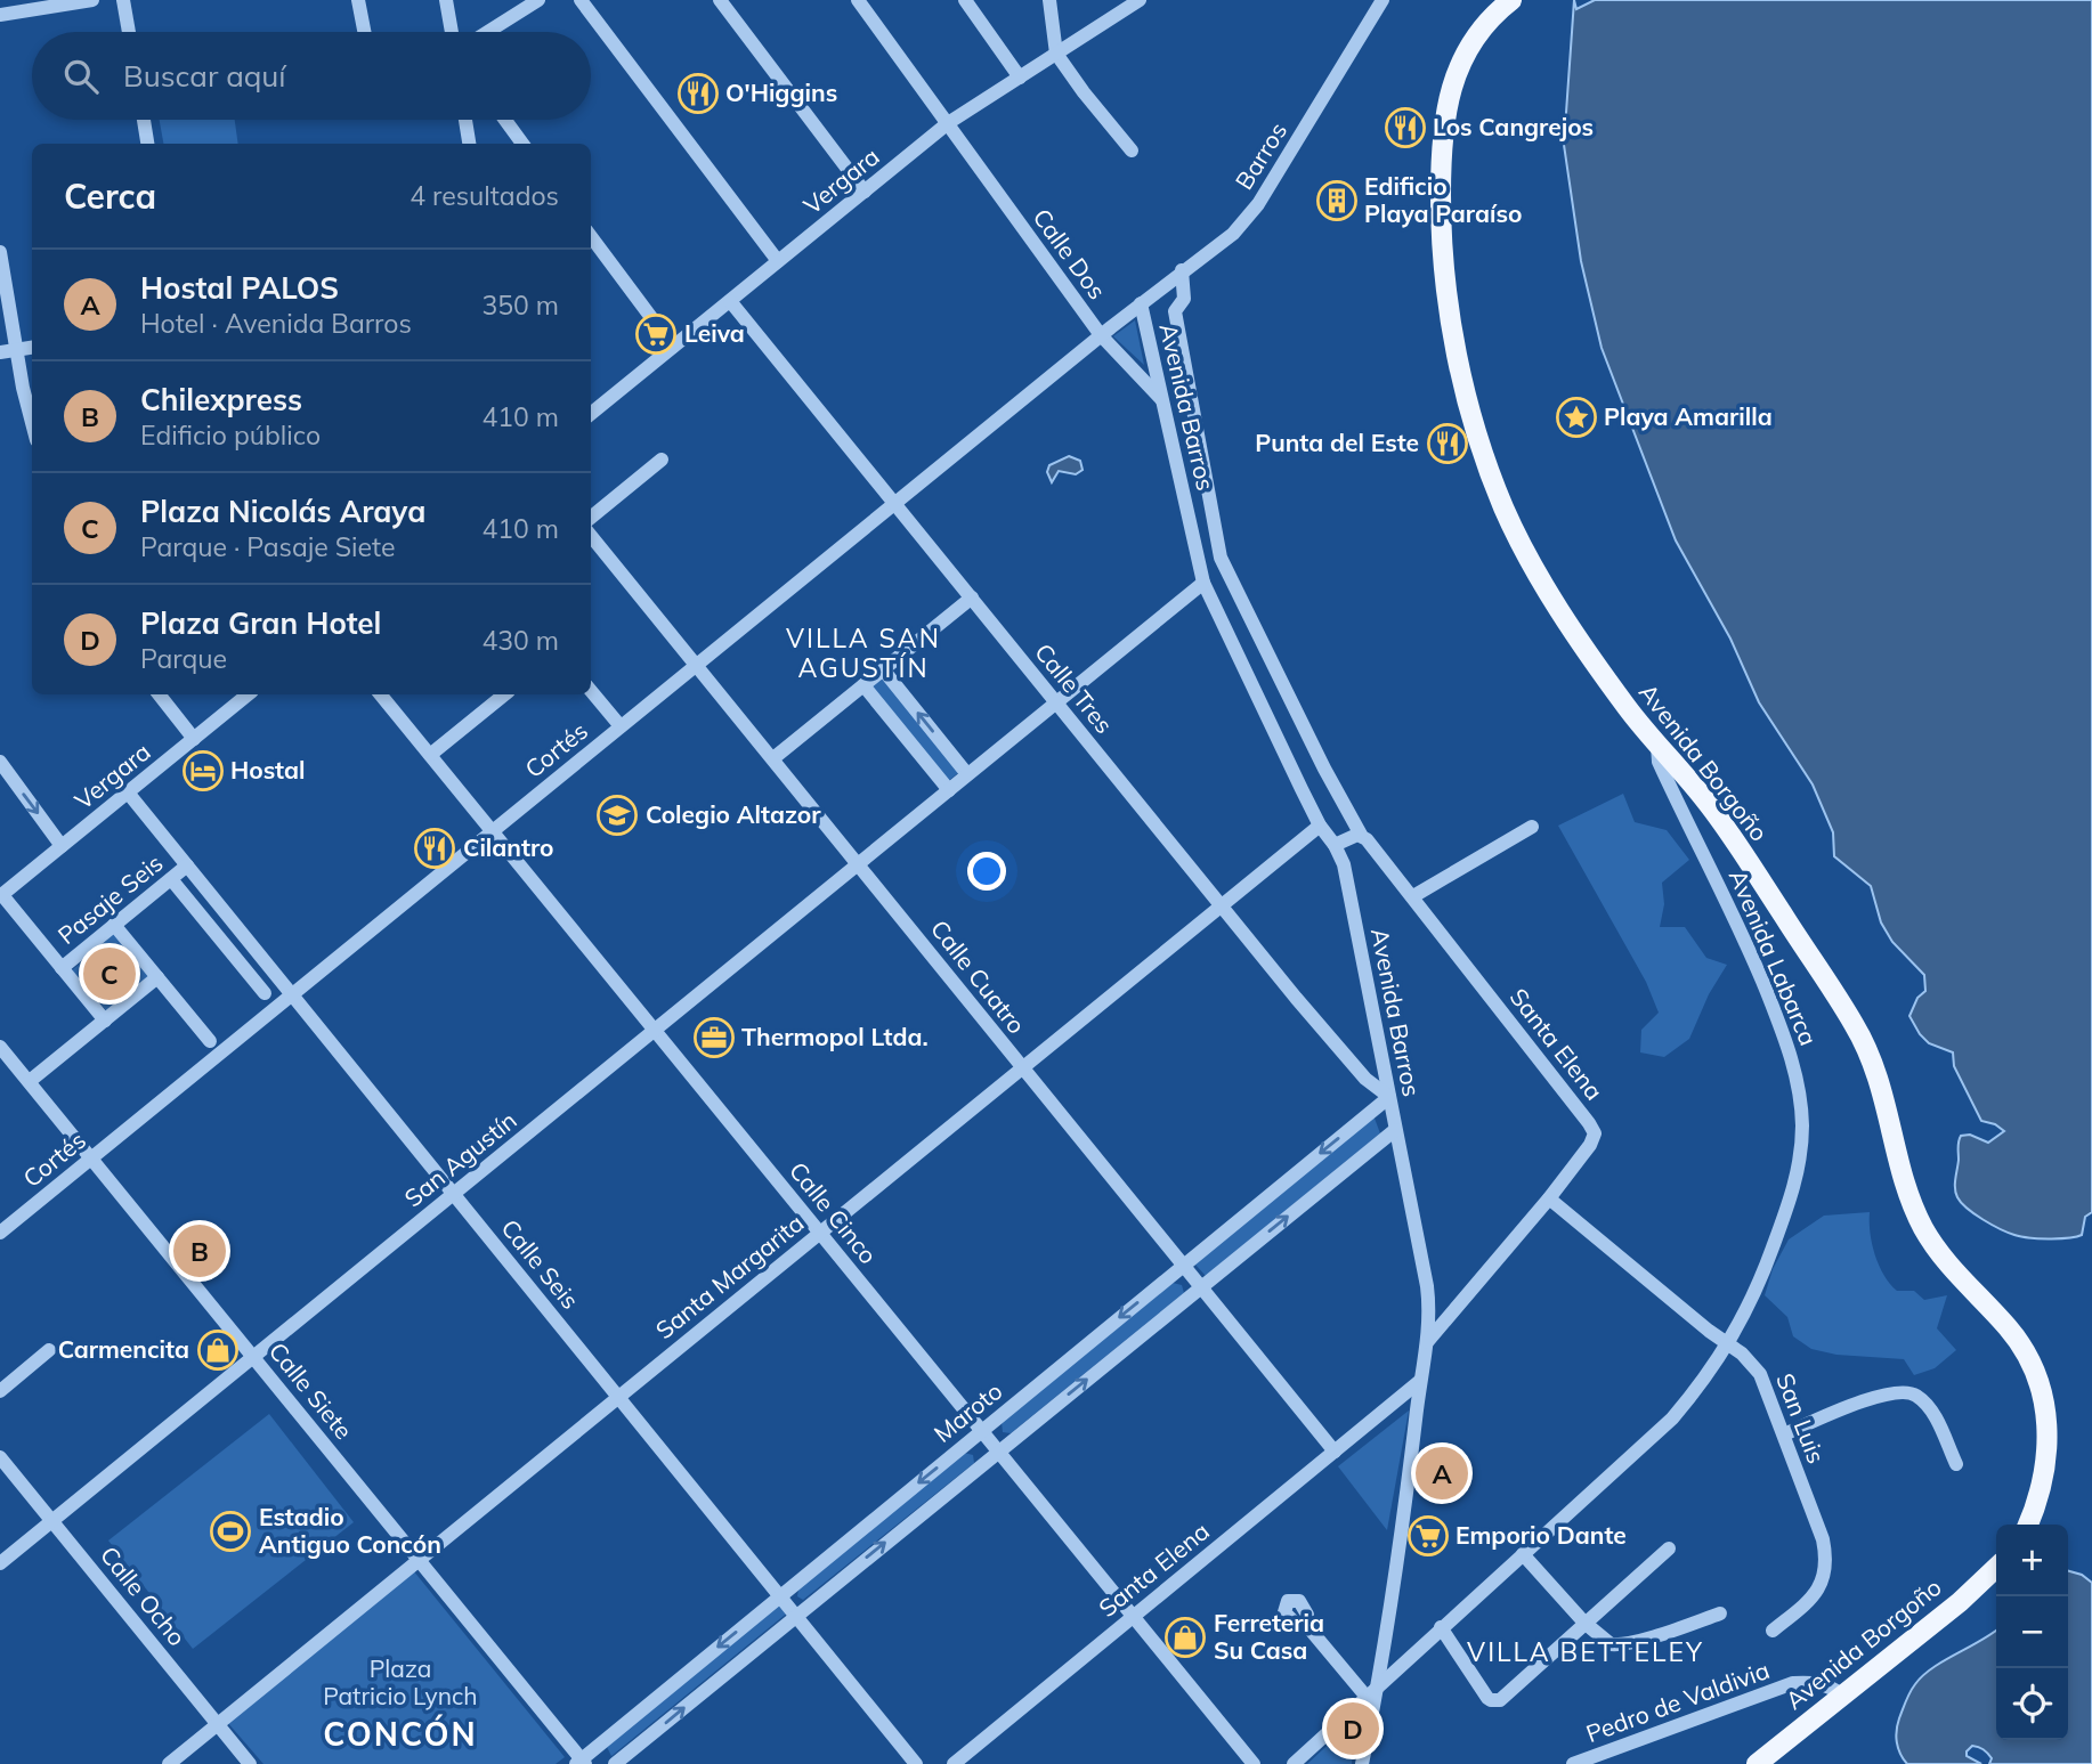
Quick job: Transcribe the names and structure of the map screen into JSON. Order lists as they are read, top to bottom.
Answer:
{
  "streets": {
    "main road": ["Avenida Borgoño"],
    "street": [
      "Barros",
      "Vergara",
      "Calle Dos",
      "Avenida Barros",
      "Calle Tres",
      "Cortés",
      "Pasaje Seis",
      "Avenida Labarca",
      "Calle Cuatro",
      "Santa Elena",
      "San Agustín",
      "Calle Cinco",
      "Calle Seis",
      "Santa Margarita",
      "Calle Siete",
      "Maroto",
      "San Luis",
      "Calle Ocho",
      "Pedro de Valdivia"
    ]
  },
  "crossings": [
    ["Barros", "Avenida Barros"],
    ["Barros", "Cortés"],
    ["Vergara", "Calle Dos"],
    ["Vergara", "Calle Tres"],
    ["Vergara", "Calle Seis"],
    ["Calle Dos", "Avenida Barros"],
    ["Calle Dos", "Cortés"],
    ["Avenida Barros", "Calle Tres"],
    ["Avenida Barros", "Cortés"],
    ["Avenida Barros", "Avenida Labarca"],
    ["Avenida Barros", "Santa Elena"],
    ["Avenida Barros", "San Agustín"],
    ["Avenida Barros", "Santa Margarita"],
    ["Avenida Barros", "Maroto"],
    ["Calle Tres", "Cortés"],
    ["Calle Tres", "San Agustín"],
    ["Calle Tres", "Santa Margarita"],
    ["Calle Tres", "Maroto"],
    ["Cortés", "Calle Cuatro"],
    ["Cortés", "Calle Cinco"],
    ["Cortés", "Calle Seis"],
    ["Cortés", "Calle Siete"],
    ["Avenida Borgoño", "Avenida Labarca"],
    ["Avenida Borgoño", "Pedro de Valdivia"],
    ["Pasaje Seis", "Calle Seis"],
    ["Avenida Labarca", "San Luis"],
    ["Calle Cuatro", "Santa Elena"],
    ["Calle Cuatro", "San Agustín"],
    ["Calle Cuatro", "Santa Margarita"],
    ["Calle Cuatro", "Maroto"],
    ["Santa Elena", "Calle Cinco"],
    ["Santa Elena", "San Luis"],
    ["San Agustín", "Calle Cinco"],
    ["San Agustín", "Calle Seis"],
    ["San Agustín", "Calle Siete"],
    ["San Agustín", "Calle Ocho"],
    ["Calle Cinco", "Santa Margarita"],
    ["Calle Cinco", "Maroto"],
    ["Calle Seis", "Santa Margarita"],
    ["Calle Seis", "Maroto"],
    ["Santa Margarita", "Calle Siete"],
    ["Santa Margarita", "Calle Ocho"],
    ["Calle Siete", "Maroto"]
  ],
  "districts": ["VILLA SAN AGUSTÍN", "VILLA BETTELEY", "CONCÓN"],
  "parks": ["Plaza Patricio Lynch"],
  "places": {
    "restaurant": [
      "O'Higgins",
      "Los Cangrejos",
      "Punta del Este",
      "Cilantro"
    ],
    "building": ["Edificio Playa Paraíso"],
    "supermarket": ["Leiva", "Emporio Dante"],
    "place": ["Playa Amarilla"],
    "hotel": ["Hostal"],
    "school or university": ["Colegio Altazor"],
    "office": ["Thermopol Ltda."],
    "shop": ["Carmencita", "Ferreteria Su Casa"],
    "sports": ["Estadio Antiguo Concón"]
  },
  "page": {
    "search": "Buscar aquí",
    "heading": ["Cerca", "4 resultados"],
    "list": [
      {
        "mark": "A",
        "name": "Hostal PALOS",
        "note": "Hotel · Avenida Barros",
        "value": "350 m"
      },
      {
        "mark": "B",
        "name": "Chilexpress",
        "note": "Edificio público",
        "value": "410 m"
      },
      {
        "mark": "C",
        "name": "Plaza Nicolás Araya",
        "note": "Parque · Pasaje Siete",
        "value": "410 m"
      },
      {
        "mark": "D",
        "name": "Plaza Gran Hotel",
        "note": "Parque",
        "value": "430 m"
      }
    ],
    "pins": [
      "C",
      "B",
      "A",
      "D"
    ],
    "map_buttons": ["+", "−"]
  }
}
